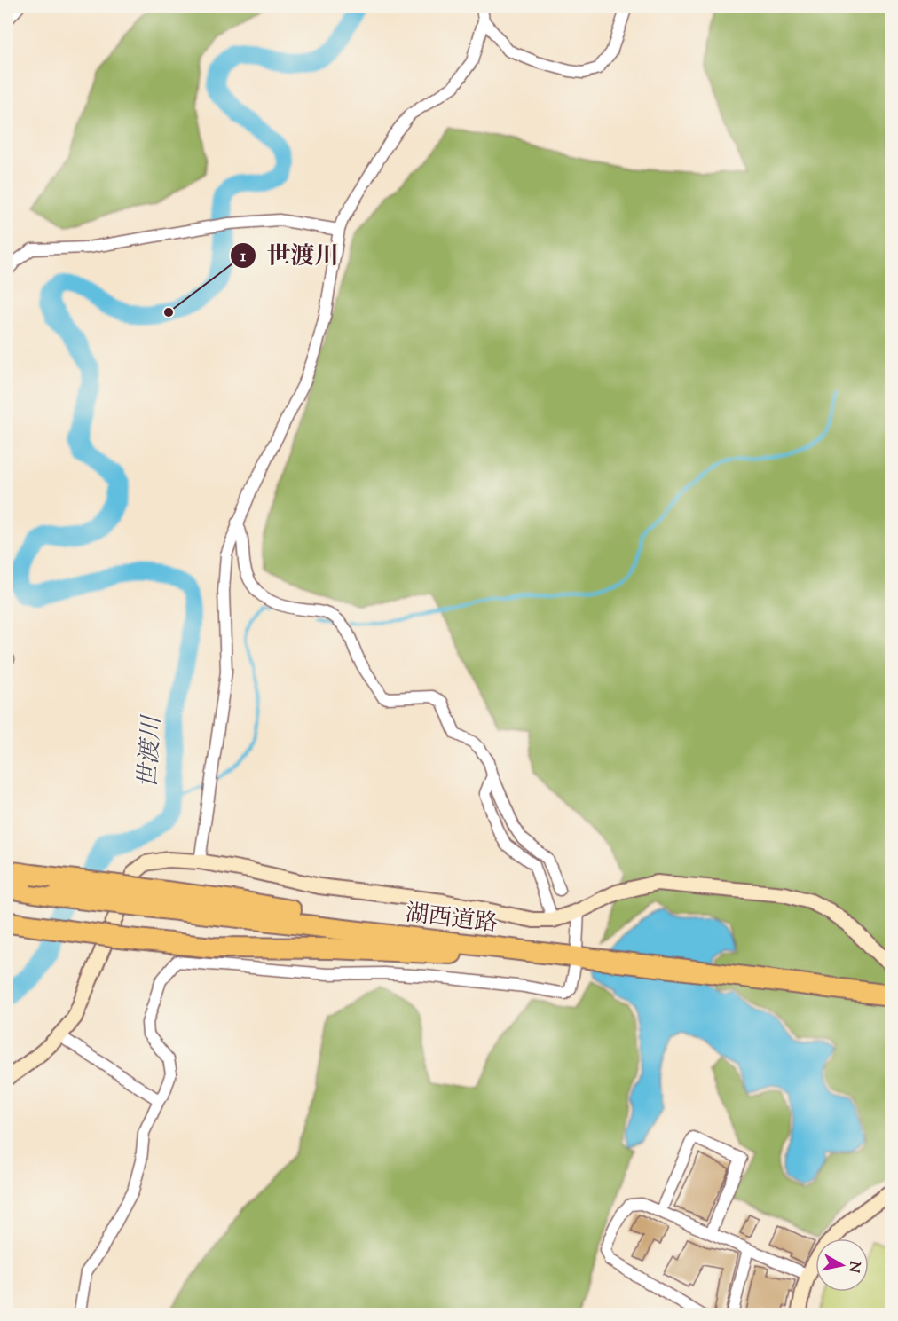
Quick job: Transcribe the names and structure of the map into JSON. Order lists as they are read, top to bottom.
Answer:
{
  "streets": {
    "highway": ["湖西道路"]
  },
  "water": ["世渡川"],
  "places": ["世渡川"],
  "north": "right"
}
